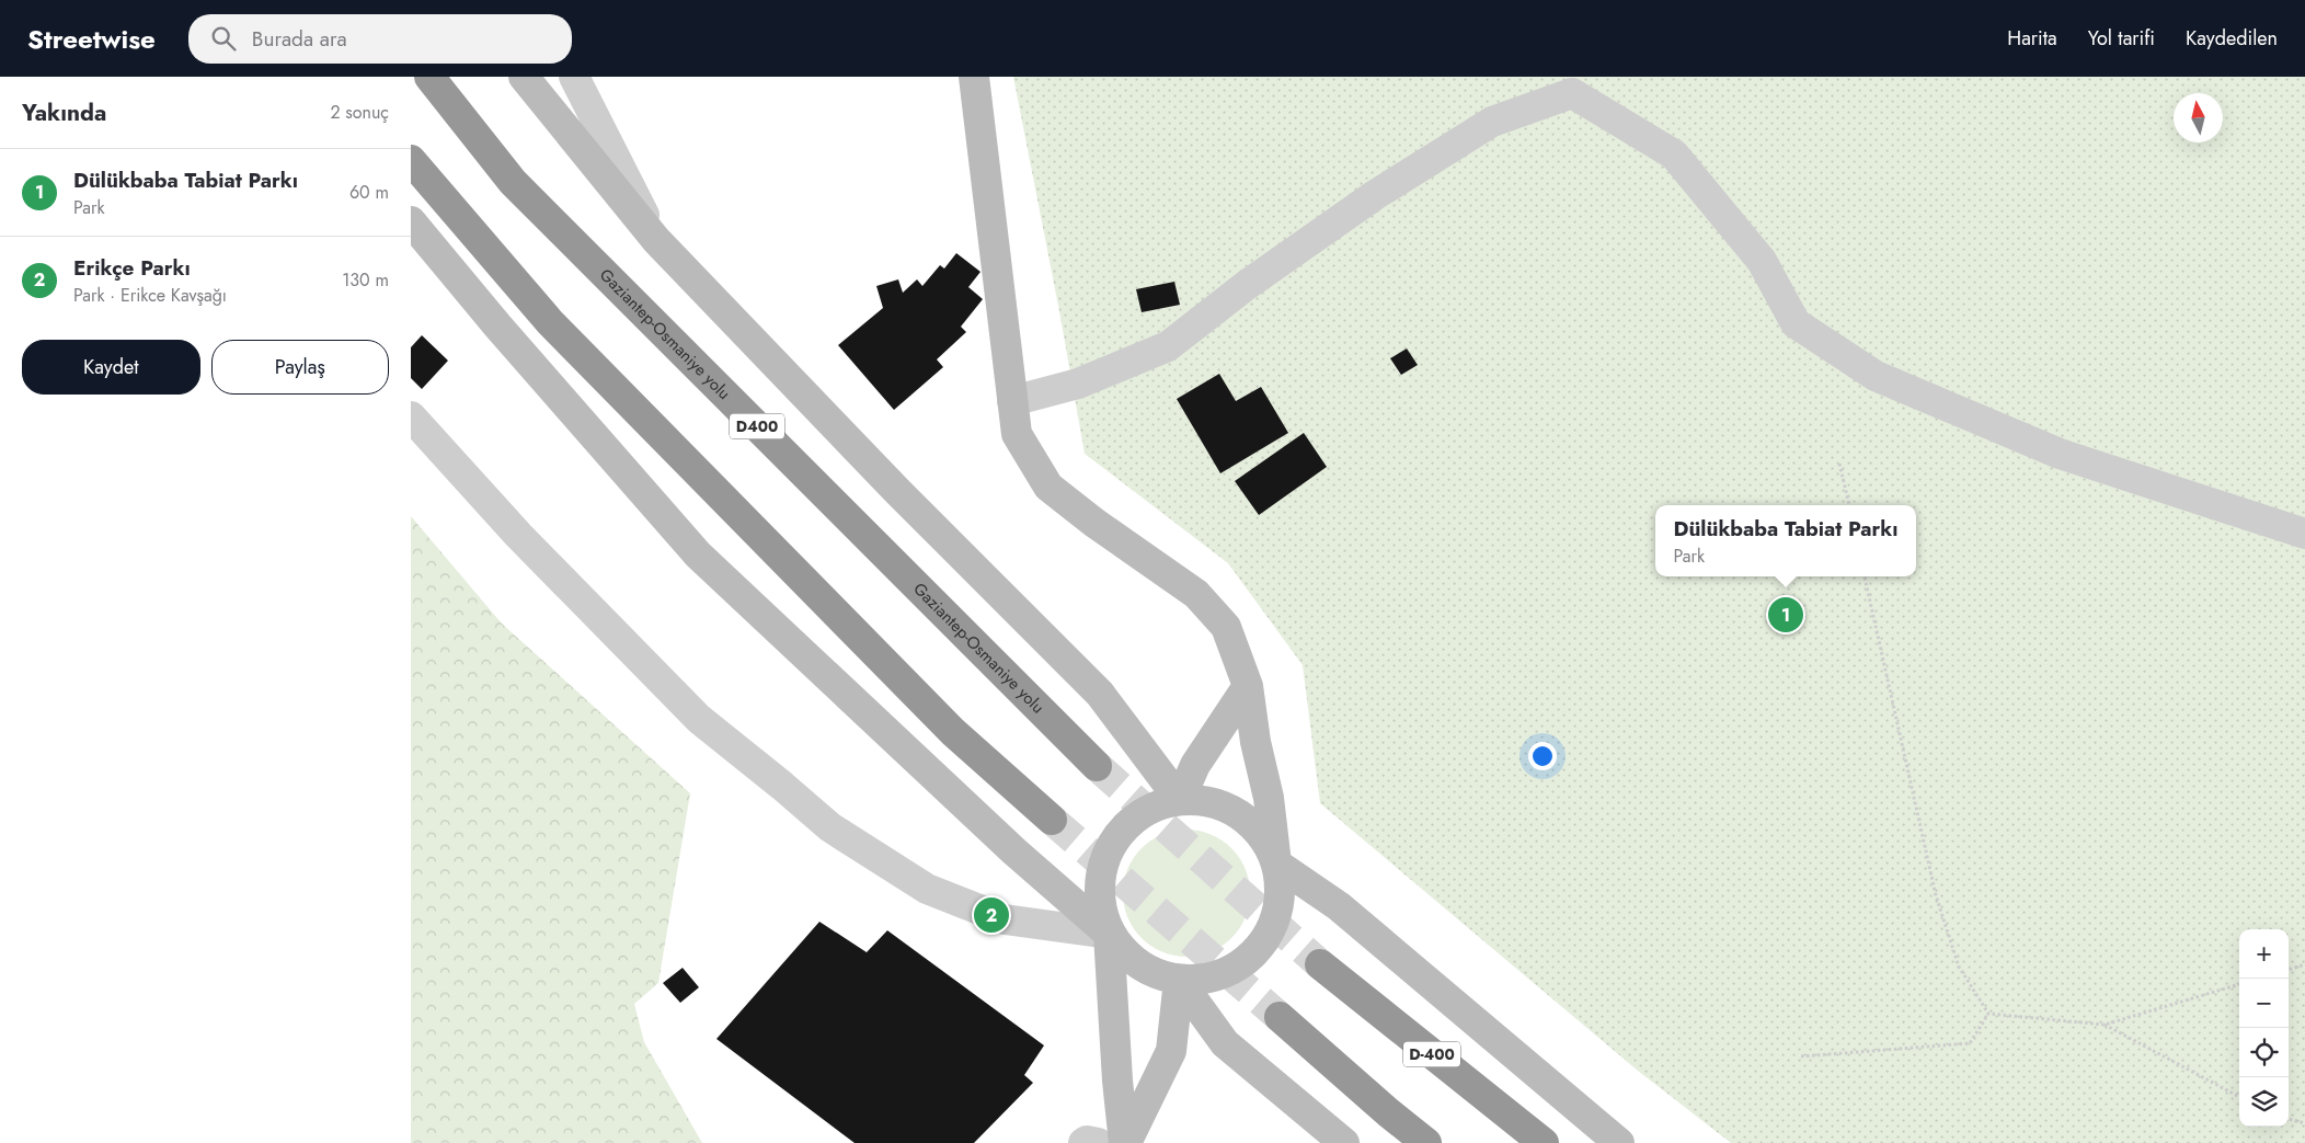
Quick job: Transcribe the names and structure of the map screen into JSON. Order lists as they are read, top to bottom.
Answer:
{
  "streets": {
    "highway": ["Gaziantep-Osmaniye yolu", "D400", "D-400"]
  },
  "north": "top",
  "page": {
    "header": "Streetwise",
    "search": "Burada ara",
    "nav": ["Harita", "Yol tarifi", "Kaydedilen"],
    "heading": ["Yakında", "2 sonuç"],
    "list": [
      {
        "mark": "1",
        "name": "Dülükbaba Tabiat Parkı",
        "note": "Park",
        "value": "60 m"
      },
      {
        "mark": "2",
        "name": "Erikçe Parkı",
        "note": "Park · Erikce Kavşağı",
        "value": "130 m"
      }
    ],
    "buttons": ["Kaydet", "Paylaş"],
    "popup": ["Dülükbaba Tabiat Parkı", "Park"],
    "pins": ["1", "2"],
    "map_buttons": ["+", "−"]
  }
}
